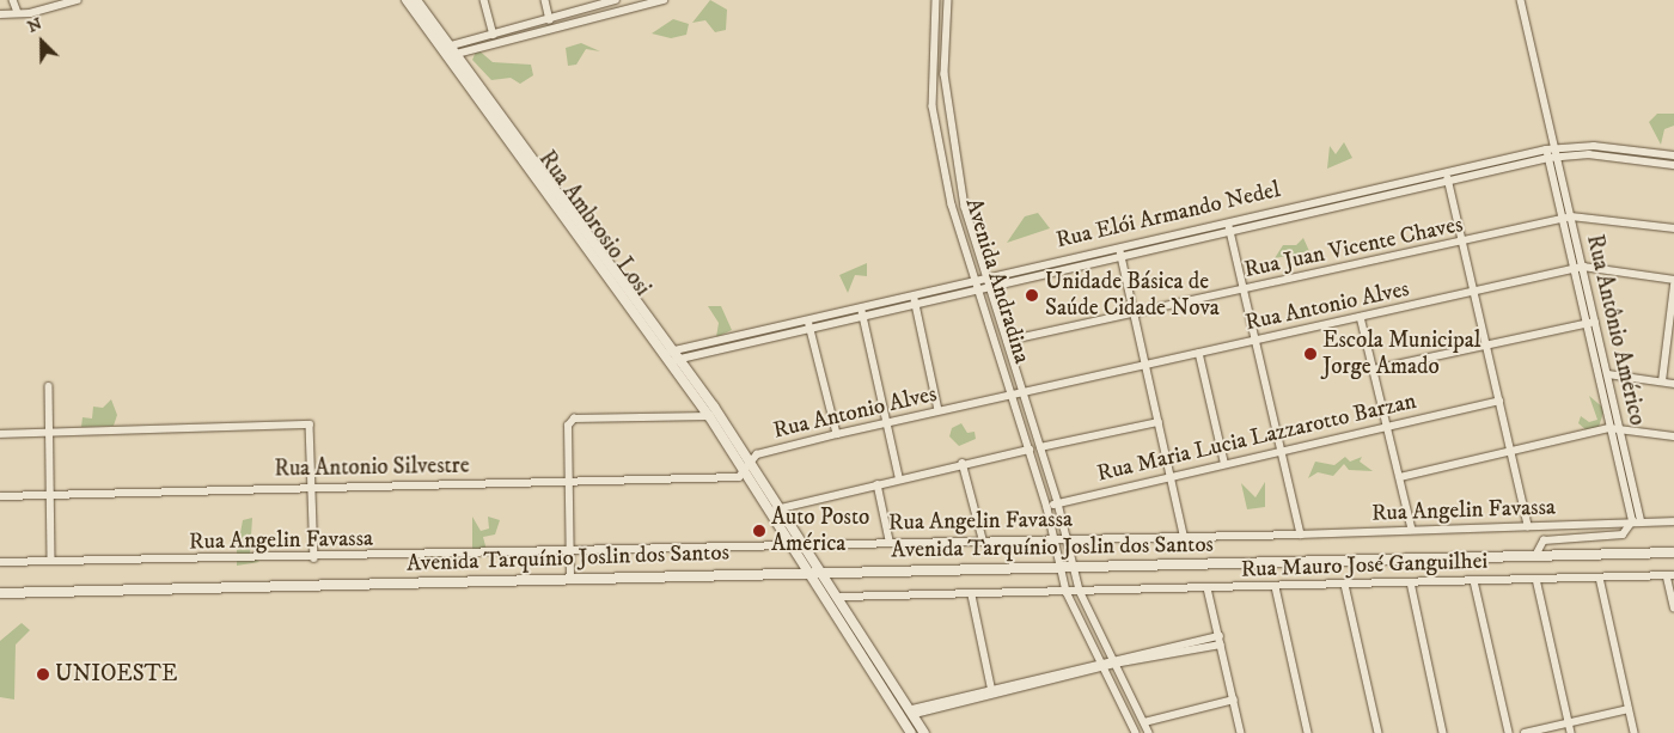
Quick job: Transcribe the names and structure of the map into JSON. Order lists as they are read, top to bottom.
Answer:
{
  "streets": {
    "street": [
      "Rua Elói Armando Nedel",
      "Rua Ambrosio Losi",
      "Rua Juan Vicente Chaves",
      "Avenida Andradina",
      "Rua Antonio Alves",
      "Rua Antônio Américo",
      "Rua Maria Lucia Lazzarotto Barzan",
      "Rua Antonio Silvestre",
      "Rua Angelin Favassa",
      "Avenida Tarquínio Joslin dos Santos",
      "Rua Mauro José Ganguilhei"
    ]
  },
  "crossings": [
    ["Rua Elói Armando Nedel", "Rua Ambrosio Losi"],
    ["Rua Elói Armando Nedel", "Avenida Andradina"],
    ["Rua Elói Armando Nedel", "Rua Antônio Américo"],
    ["Rua Ambrosio Losi", "Rua Antonio Alves"],
    ["Rua Ambrosio Losi", "Rua Antonio Silvestre"],
    ["Rua Juan Vicente Chaves", "Rua Antônio Américo"],
    ["Avenida Andradina", "Rua Antonio Alves"],
    ["Avenida Andradina", "Rua Maria Lucia Lazzarotto Barzan"],
    ["Avenida Andradina", "Rua Angelin Favassa"],
    ["Avenida Andradina", "Avenida Tarquínio Joslin dos Santos"],
    ["Avenida Andradina", "Rua Mauro José Ganguilhei"],
    ["Rua Antonio Alves", "Rua Antônio Américo"],
    ["Rua Antônio Américo", "Rua Angelin Favassa"]
  ],
  "places": [
    "Unidade Básica de Saúde Cidade Nova",
    "Escola Municipal Jorge Amado",
    "Auto Posto América",
    "UNIOESTE"
  ],
  "north": "top left"
}
